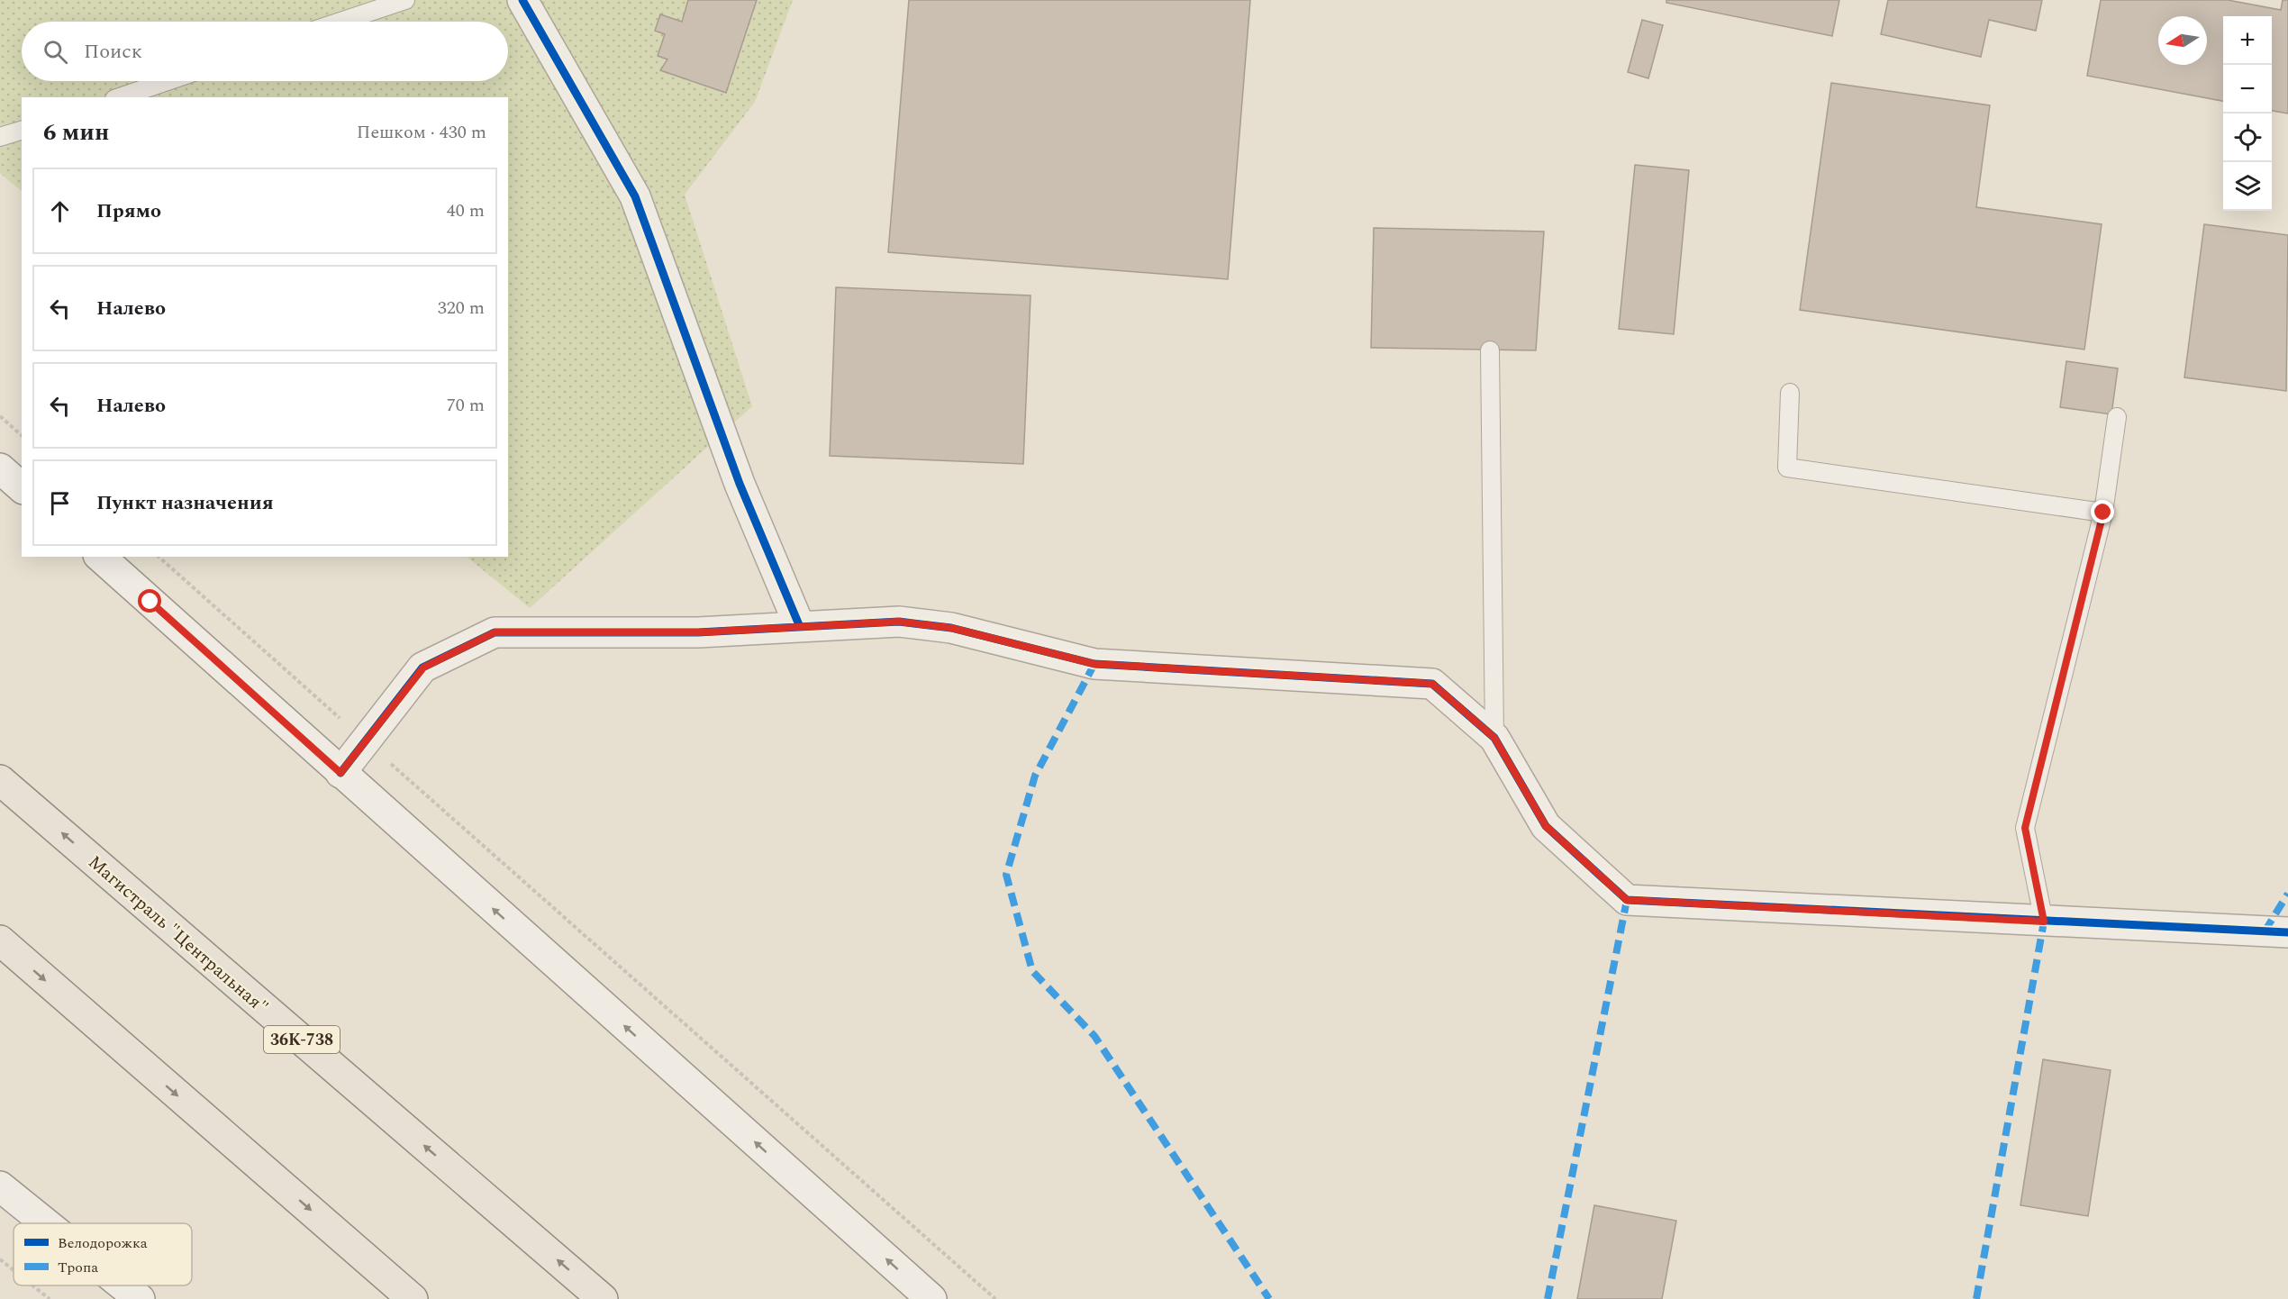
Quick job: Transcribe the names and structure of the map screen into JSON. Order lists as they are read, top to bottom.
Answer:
{
  "streets": {
    "main road": ["Магистраль \"Центральная\"", "36К-738"]
  },
  "legend": ["Велодорожка", "Тропа"],
  "north": "left",
  "page": {
    "map_buttons": ["+", "−"],
    "search": "Поиск",
    "heading": ["6 мин", "Пешком · 430 m"],
    "list": [
      ["Прямо", "40 m"],
      ["Налево", "320 m"],
      ["Налево", "70 m"],
      "Пункт назначения"
    ]
  }
}
